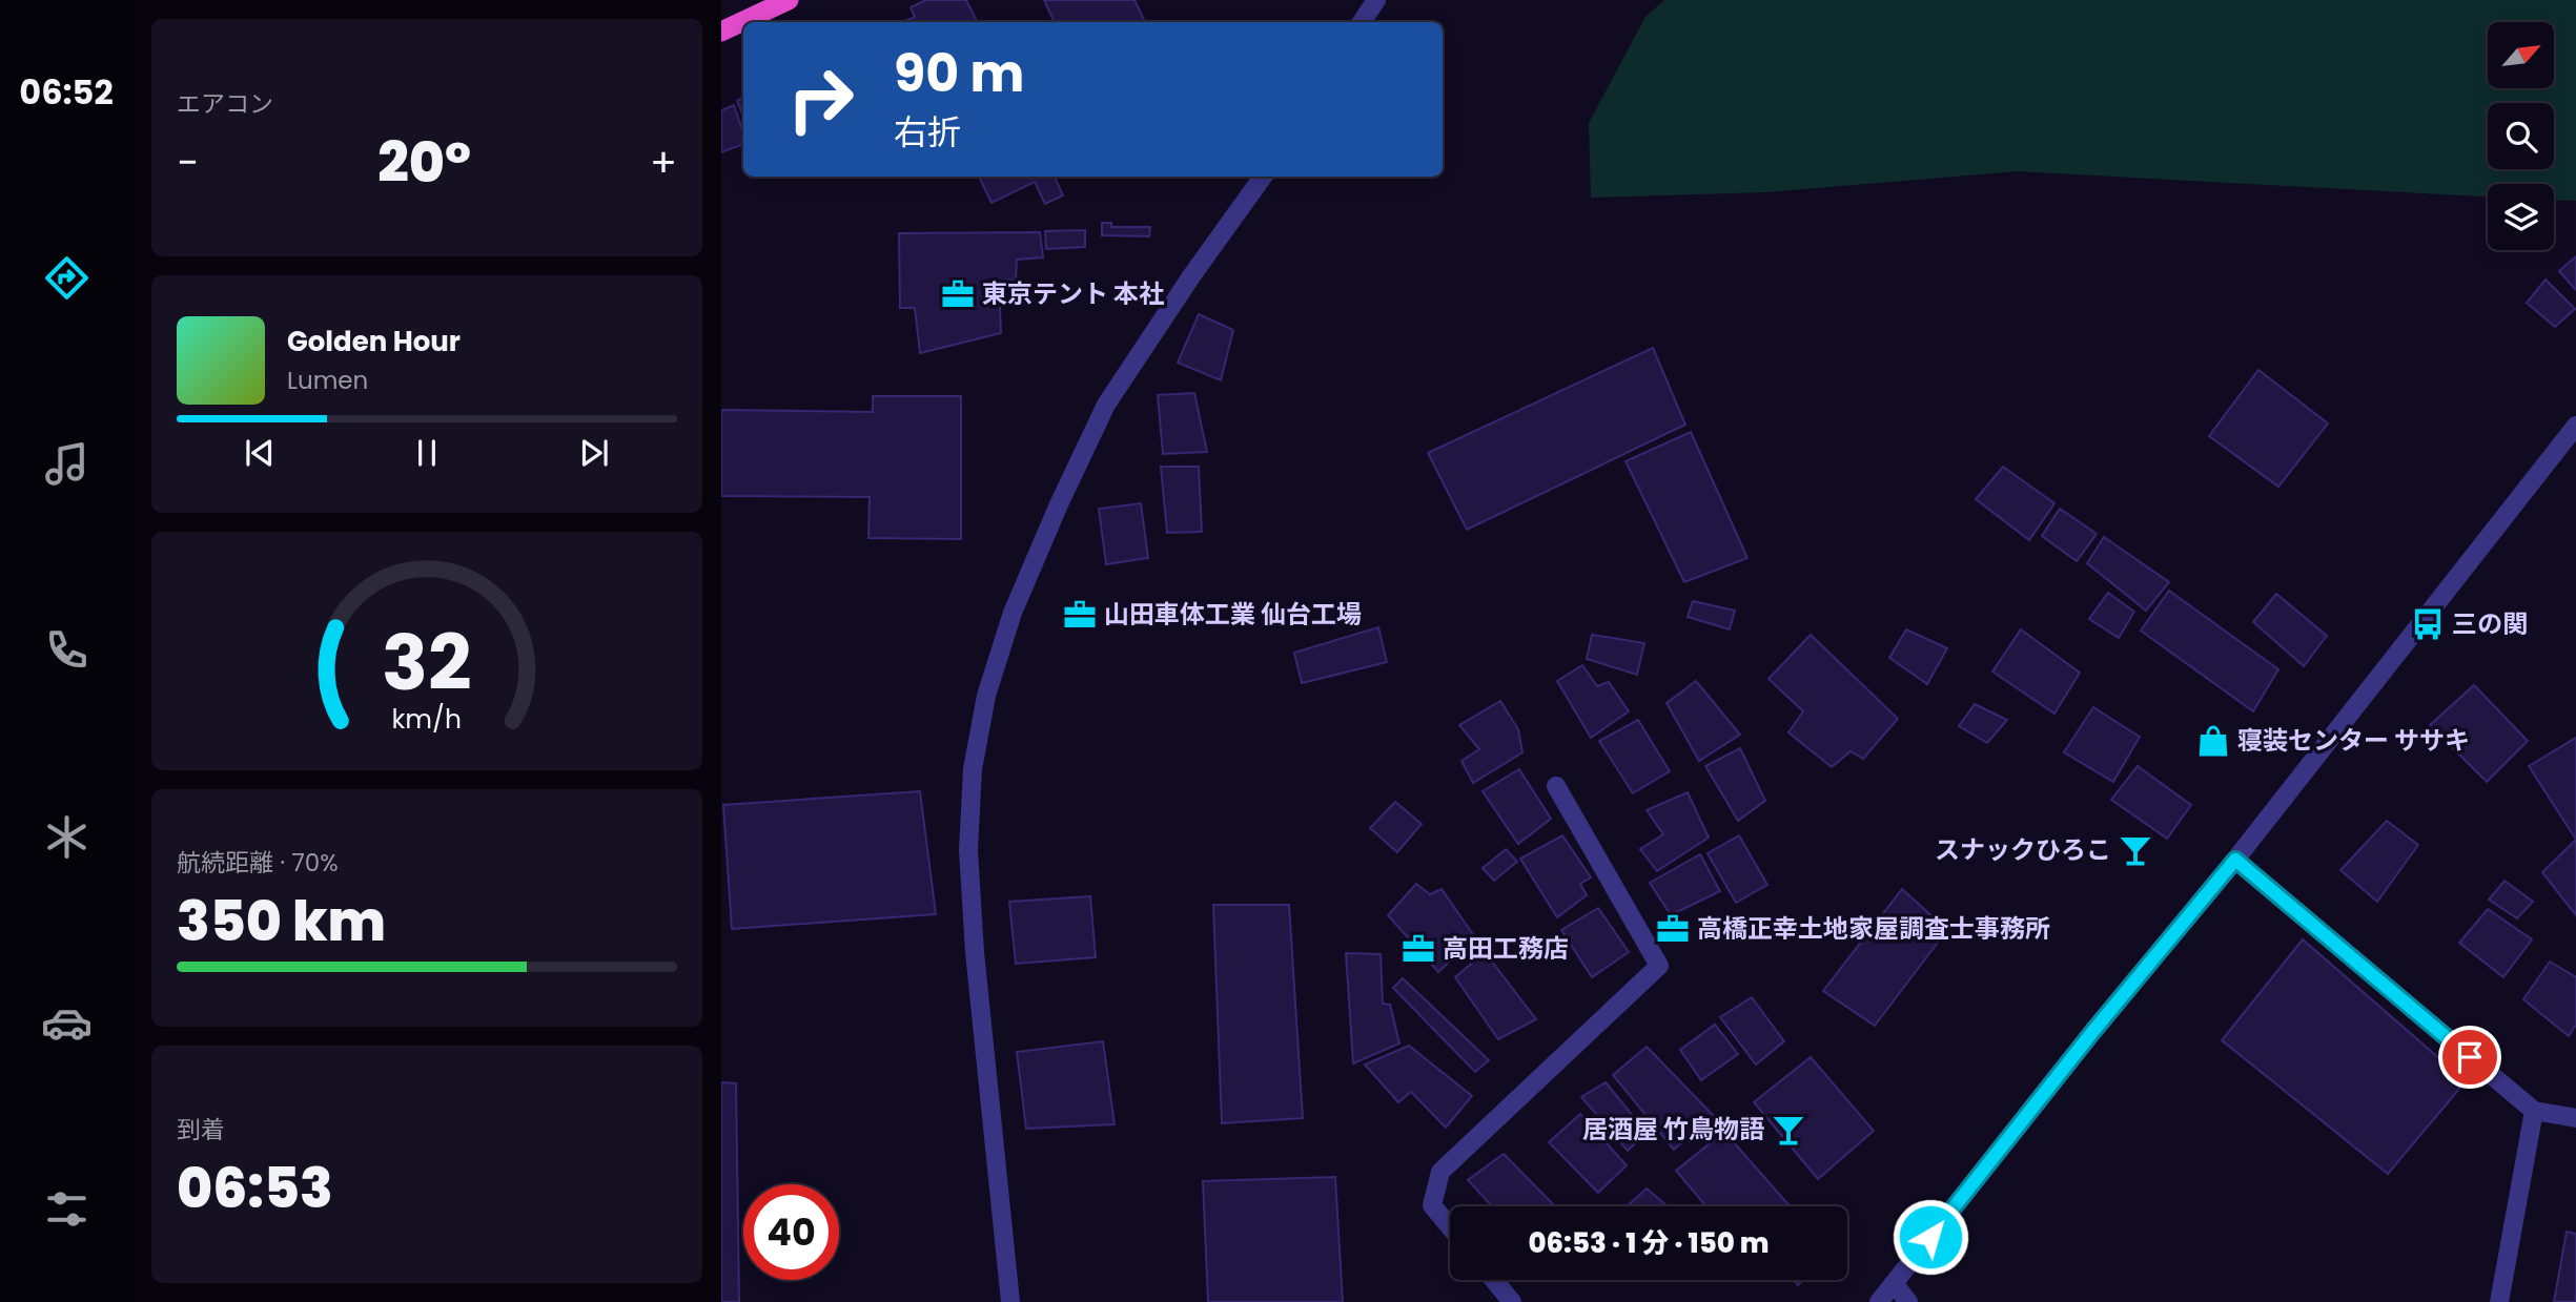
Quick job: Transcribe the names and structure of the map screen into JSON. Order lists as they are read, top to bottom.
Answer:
{
  "places": {
    "office": [
      "東京テント 本社",
      "山田車体工業 仙台工場",
      "高橋正幸土地家屋調査士事務所",
      "高田工務店"
    ],
    "bus stop": ["三の関"],
    "shop": ["寝装センター ササキ"],
    "bar": ["スナックひろこ", "居酒屋 竹鳥物語"]
  },
  "north": "top right",
  "page": {
    "tabs": "06:52",
    "tile": [
      "エアコン",
      ["航続距離 · 70%", "350 km"],
      ["到着", "06:53"]
    ],
    "turn": ["90 m", "右折"],
    "heat": ["−", "20°", "+"],
    "song": ["Golden Hour", "Lumen"],
    "limit": "40",
    "trip": "06:53 · 1 分 · 150 m",
    "gauge": ["32", "km/h"]
  }
}
